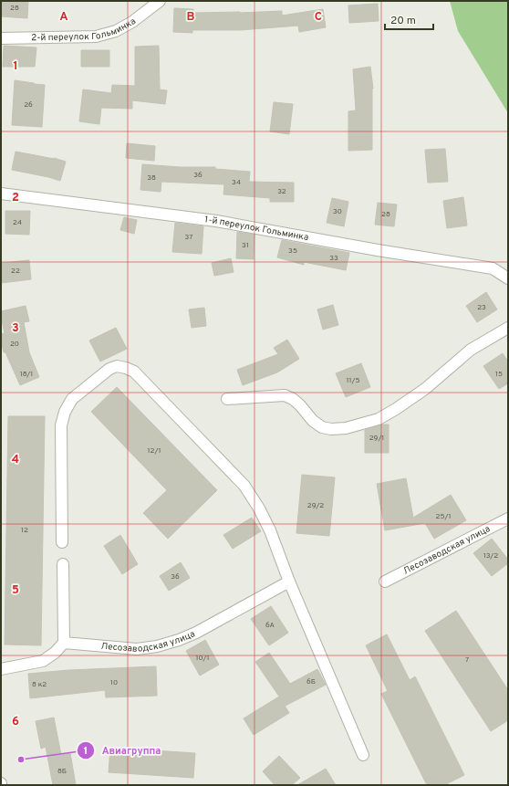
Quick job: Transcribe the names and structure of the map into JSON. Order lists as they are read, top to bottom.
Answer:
{
  "streets": {
    "street": ["2-й переулок Гольминка", "1-й переулок Гольминка", "Лесозаводская улица"]
  },
  "places": ["Авиагруппа"],
  "house_numbers": [
    "28",
    "26",
    "36",
    "38",
    "34",
    "32",
    "30",
    "28",
    "24",
    "37",
    "31",
    "35",
    "33",
    "22",
    "23",
    "20",
    "18/1",
    "15",
    "11/5",
    "29/1",
    "12/1",
    "29/2",
    "25/1",
    "12",
    "13/2",
    "36",
    "6А",
    "10/1",
    "7",
    "6Б",
    "10",
    "8 к2",
    "8Б"
  ],
  "scale_bar": "20 m",
  "grid": {
    "columns": ["A", "B", "C"],
    "rows": [
      "1",
      "2",
      "3",
      "4",
      "5",
      "6"
    ]
  }
}
